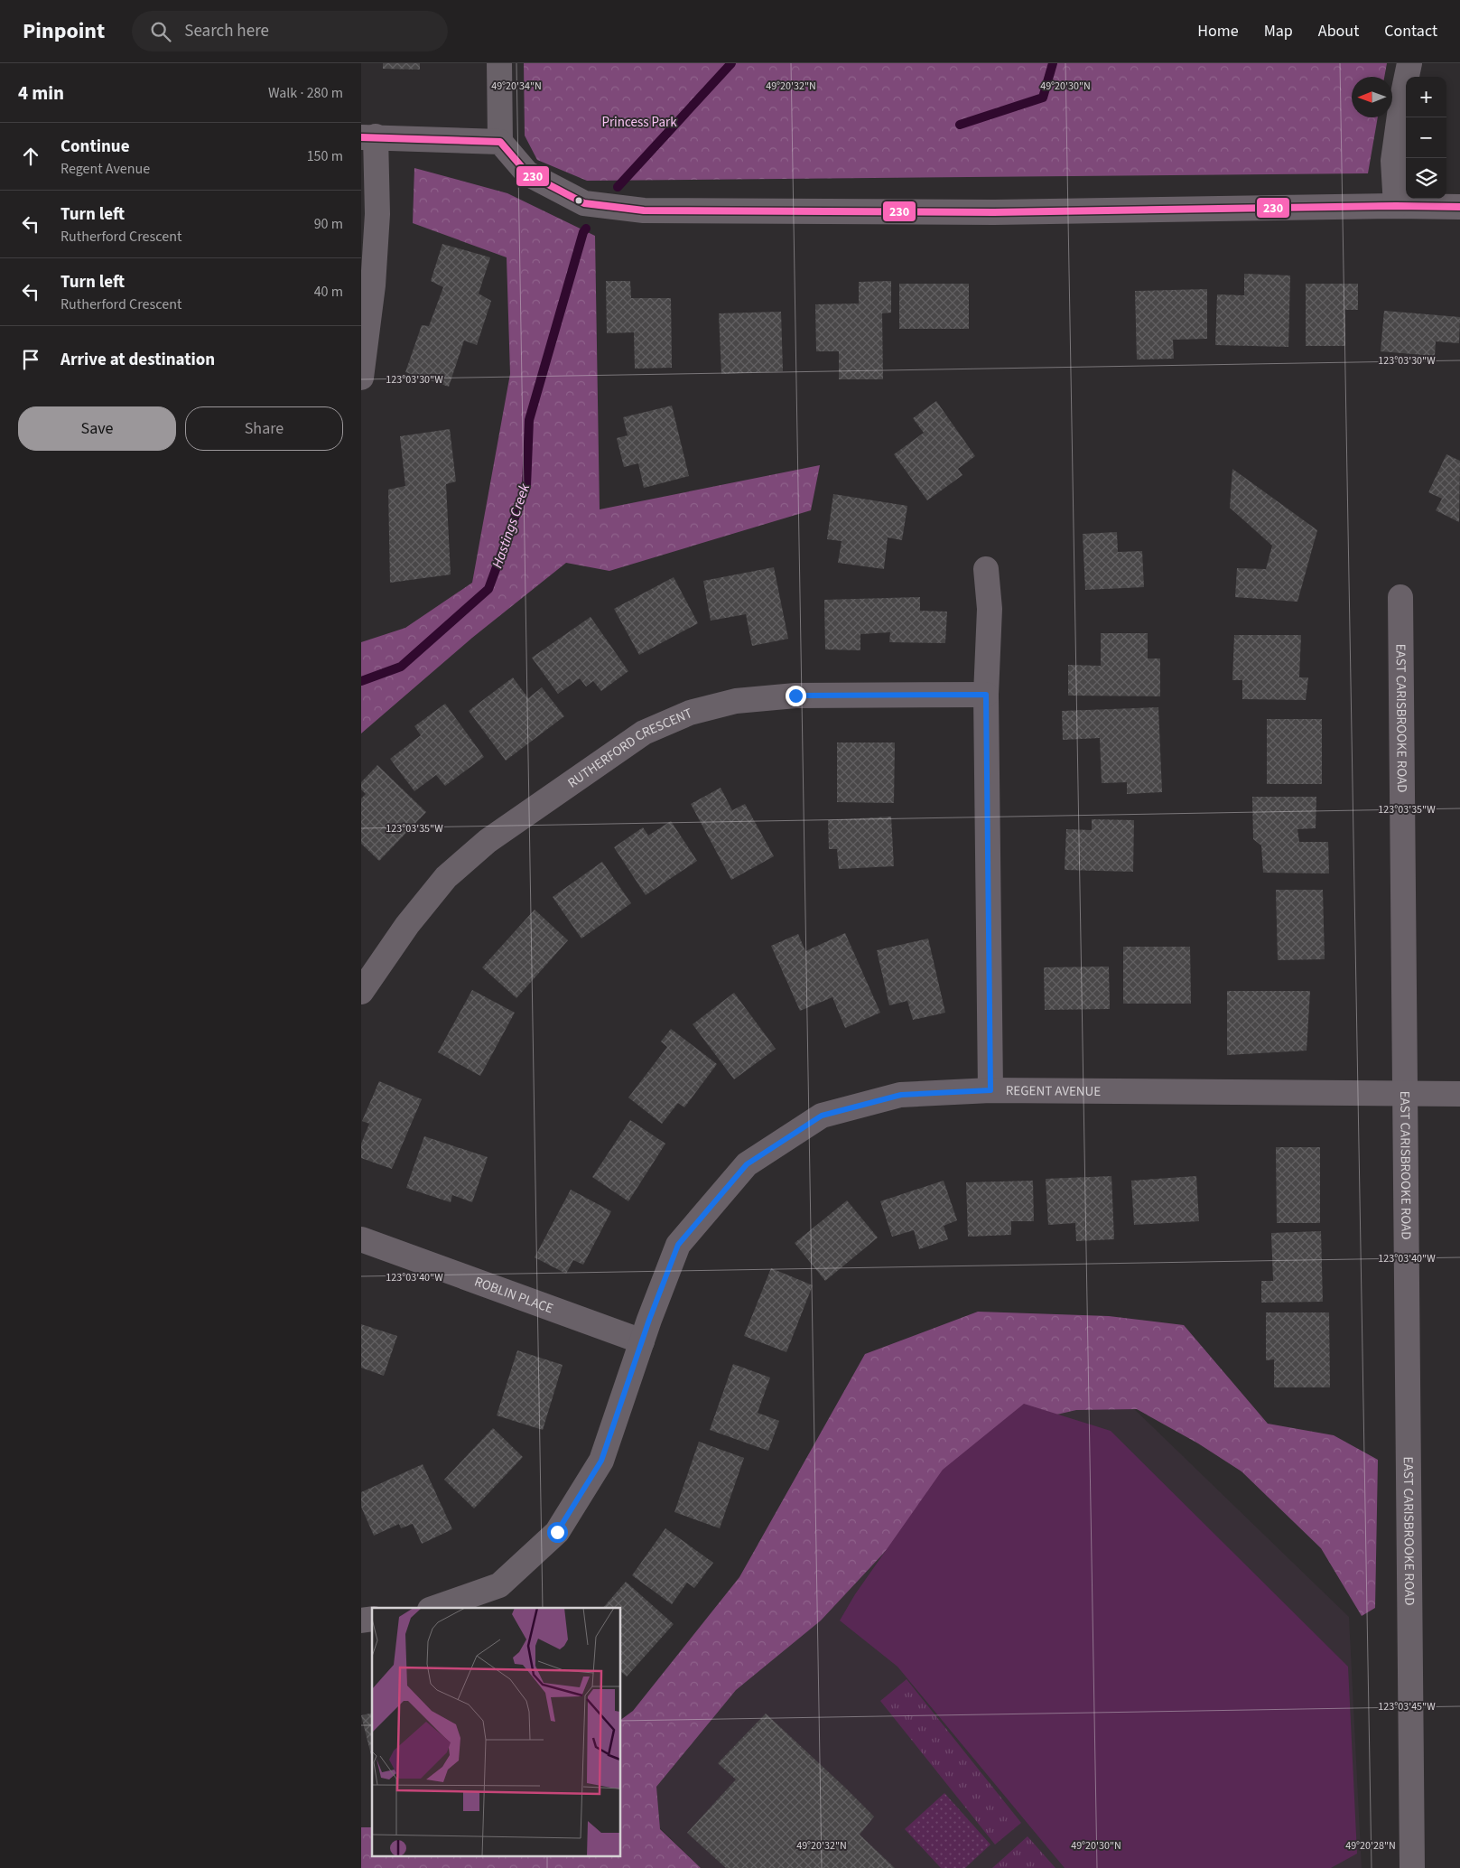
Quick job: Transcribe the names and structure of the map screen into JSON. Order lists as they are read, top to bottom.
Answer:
{
  "streets": {
    "street": [
      "EAST CARISBROOKE ROAD",
      "RUTHERFORD CRESCENT",
      "REGENT AVENUE",
      "ROBLIN PLACE"
    ]
  },
  "crossings": [
    ["EAST CARISBROOKE ROAD", "REGENT AVENUE"],
    ["REGENT AVENUE", "ROBLIN PLACE"]
  ],
  "water": ["Hastings Creek"],
  "parks": ["Princess Park"],
  "lines": ["transit line 230"],
  "north": "left",
  "page": {
    "header": "Pinpoint",
    "search": "Search here",
    "nav": [
      "Home",
      "Map",
      "About",
      "Contact"
    ],
    "heading": ["4 min", "Walk · 280 m"],
    "map_buttons": ["+", "−"],
    "list": [
      ["Continue", "Regent Avenue", "150 m"],
      ["Turn left", "Rutherford Crescent", "90 m"],
      ["Turn left", "Rutherford Crescent", "40 m"],
      "Arrive at destination"
    ],
    "buttons": ["Save", "Share"]
  },
  "coordinates": [
    "49°20'34\"N",
    "49°20'32\"N",
    "49°20'30\"N",
    "123°03'30\"W",
    "123°03'35\"W",
    "123°03'40\"W",
    "123°03'45\"W",
    "49°20'28\"N"
  ]
}
